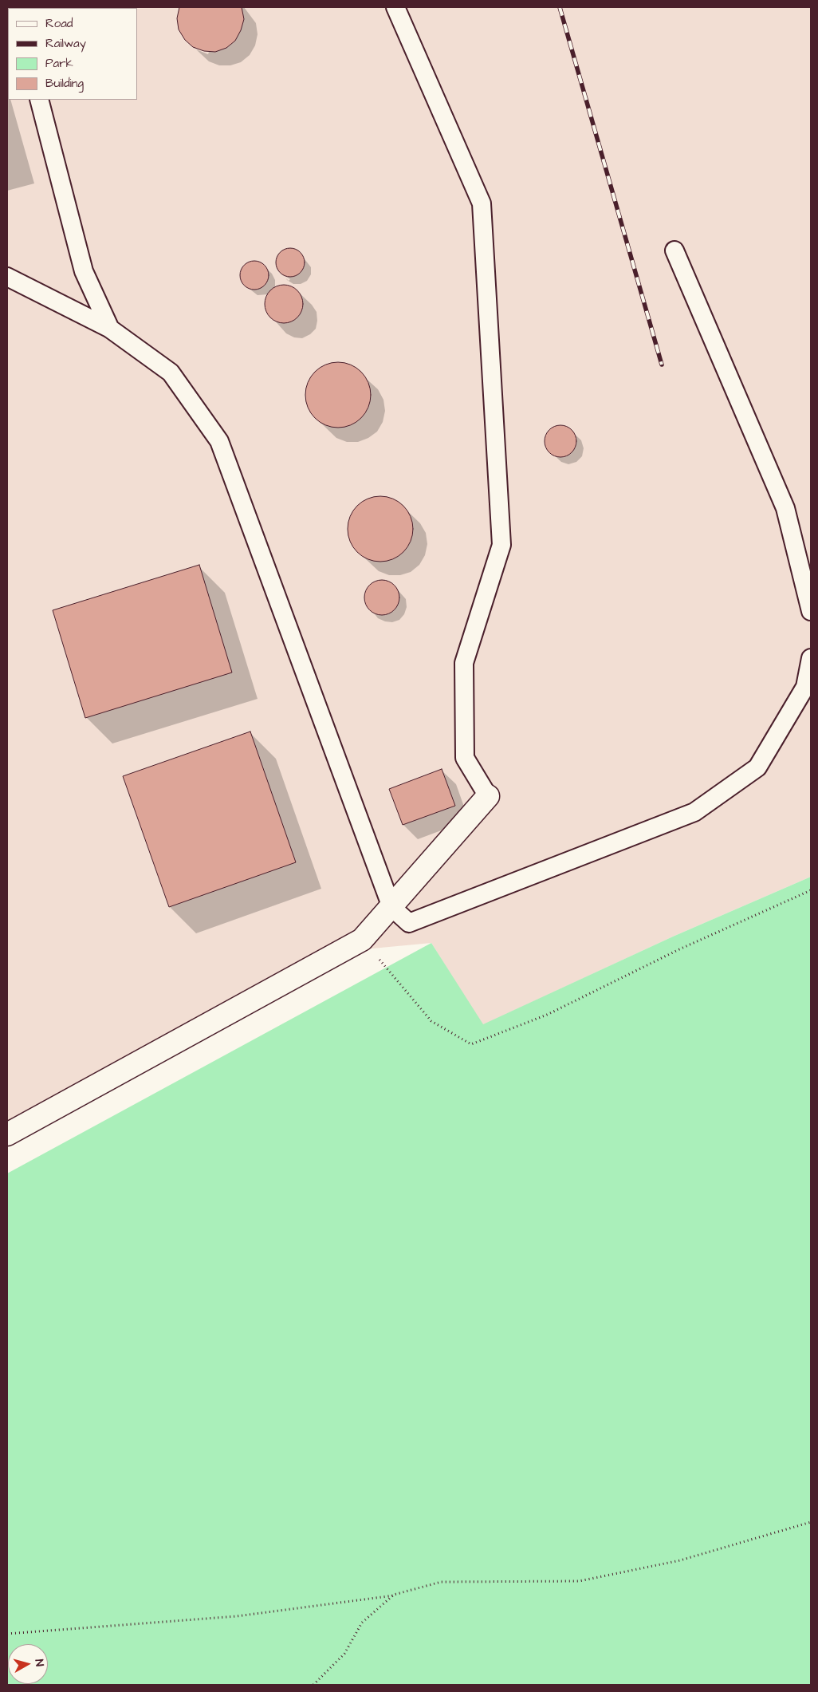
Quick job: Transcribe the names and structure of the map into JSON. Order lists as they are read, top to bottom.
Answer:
{
  "legend": [
    "Road",
    "Railway",
    "Park",
    "Building"
  ],
  "north": "right"
}
